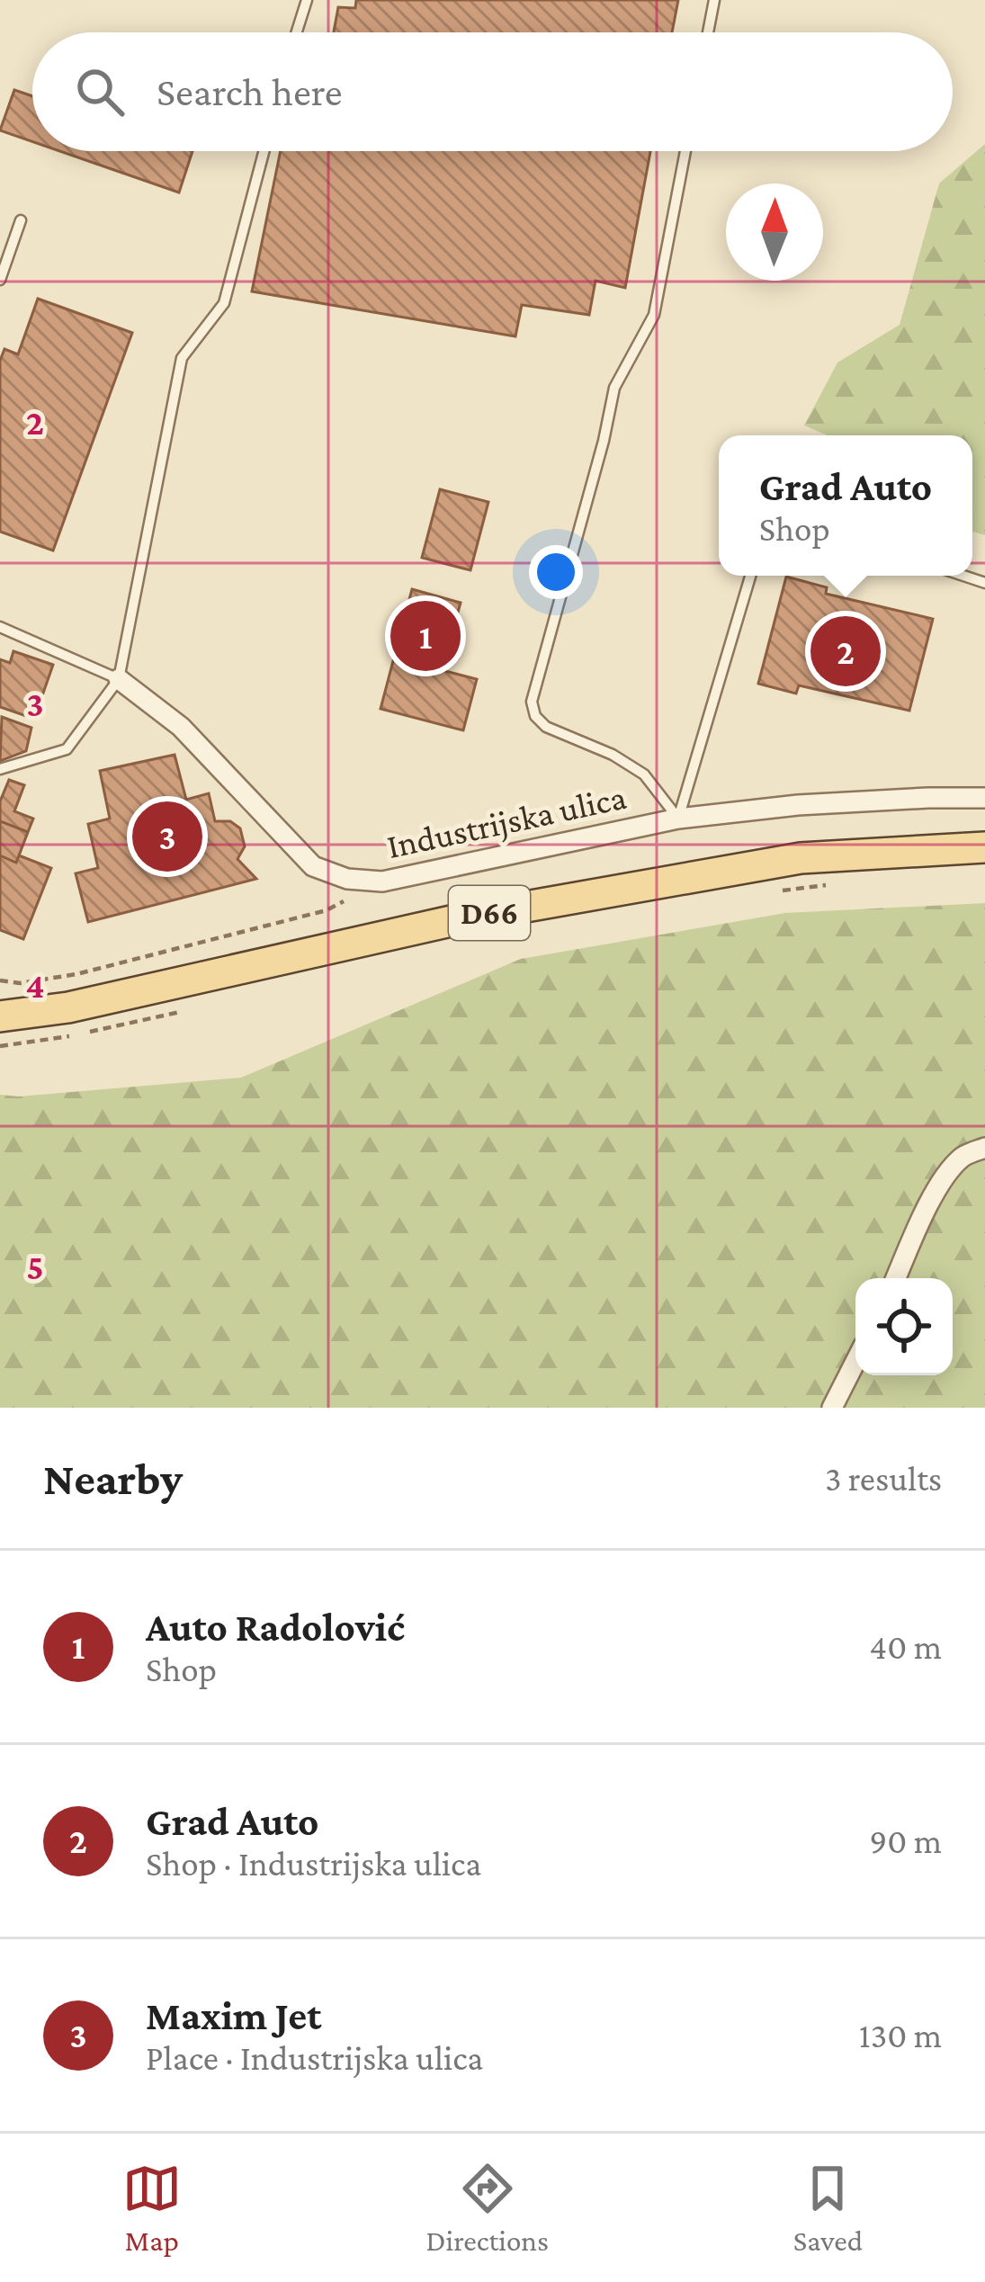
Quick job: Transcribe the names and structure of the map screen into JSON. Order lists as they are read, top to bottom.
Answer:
{
  "streets": {
    "main road": ["D66"],
    "street": ["Industrijska ulica"]
  },
  "north": "top",
  "page": {
    "search": "Search here",
    "popup": ["Grad Auto", "Shop"],
    "pins": ["1", "2", "3"],
    "heading": ["Nearby", "3 results"],
    "list": [
      {
        "mark": "1",
        "name": "Auto Radolović",
        "note": "Shop",
        "value": "40 m"
      },
      {
        "mark": "2",
        "name": "Grad Auto",
        "note": "Shop · Industrijska ulica",
        "value": "90 m"
      },
      {
        "mark": "3",
        "name": "Maxim Jet",
        "note": "Place · Industrijska ulica",
        "value": "130 m"
      }
    ],
    "nav": ["Map", "Directions", "Saved"]
  },
  "grid": {
    "rows": [
      "2",
      "3",
      "4",
      "5"
    ]
  }
}
